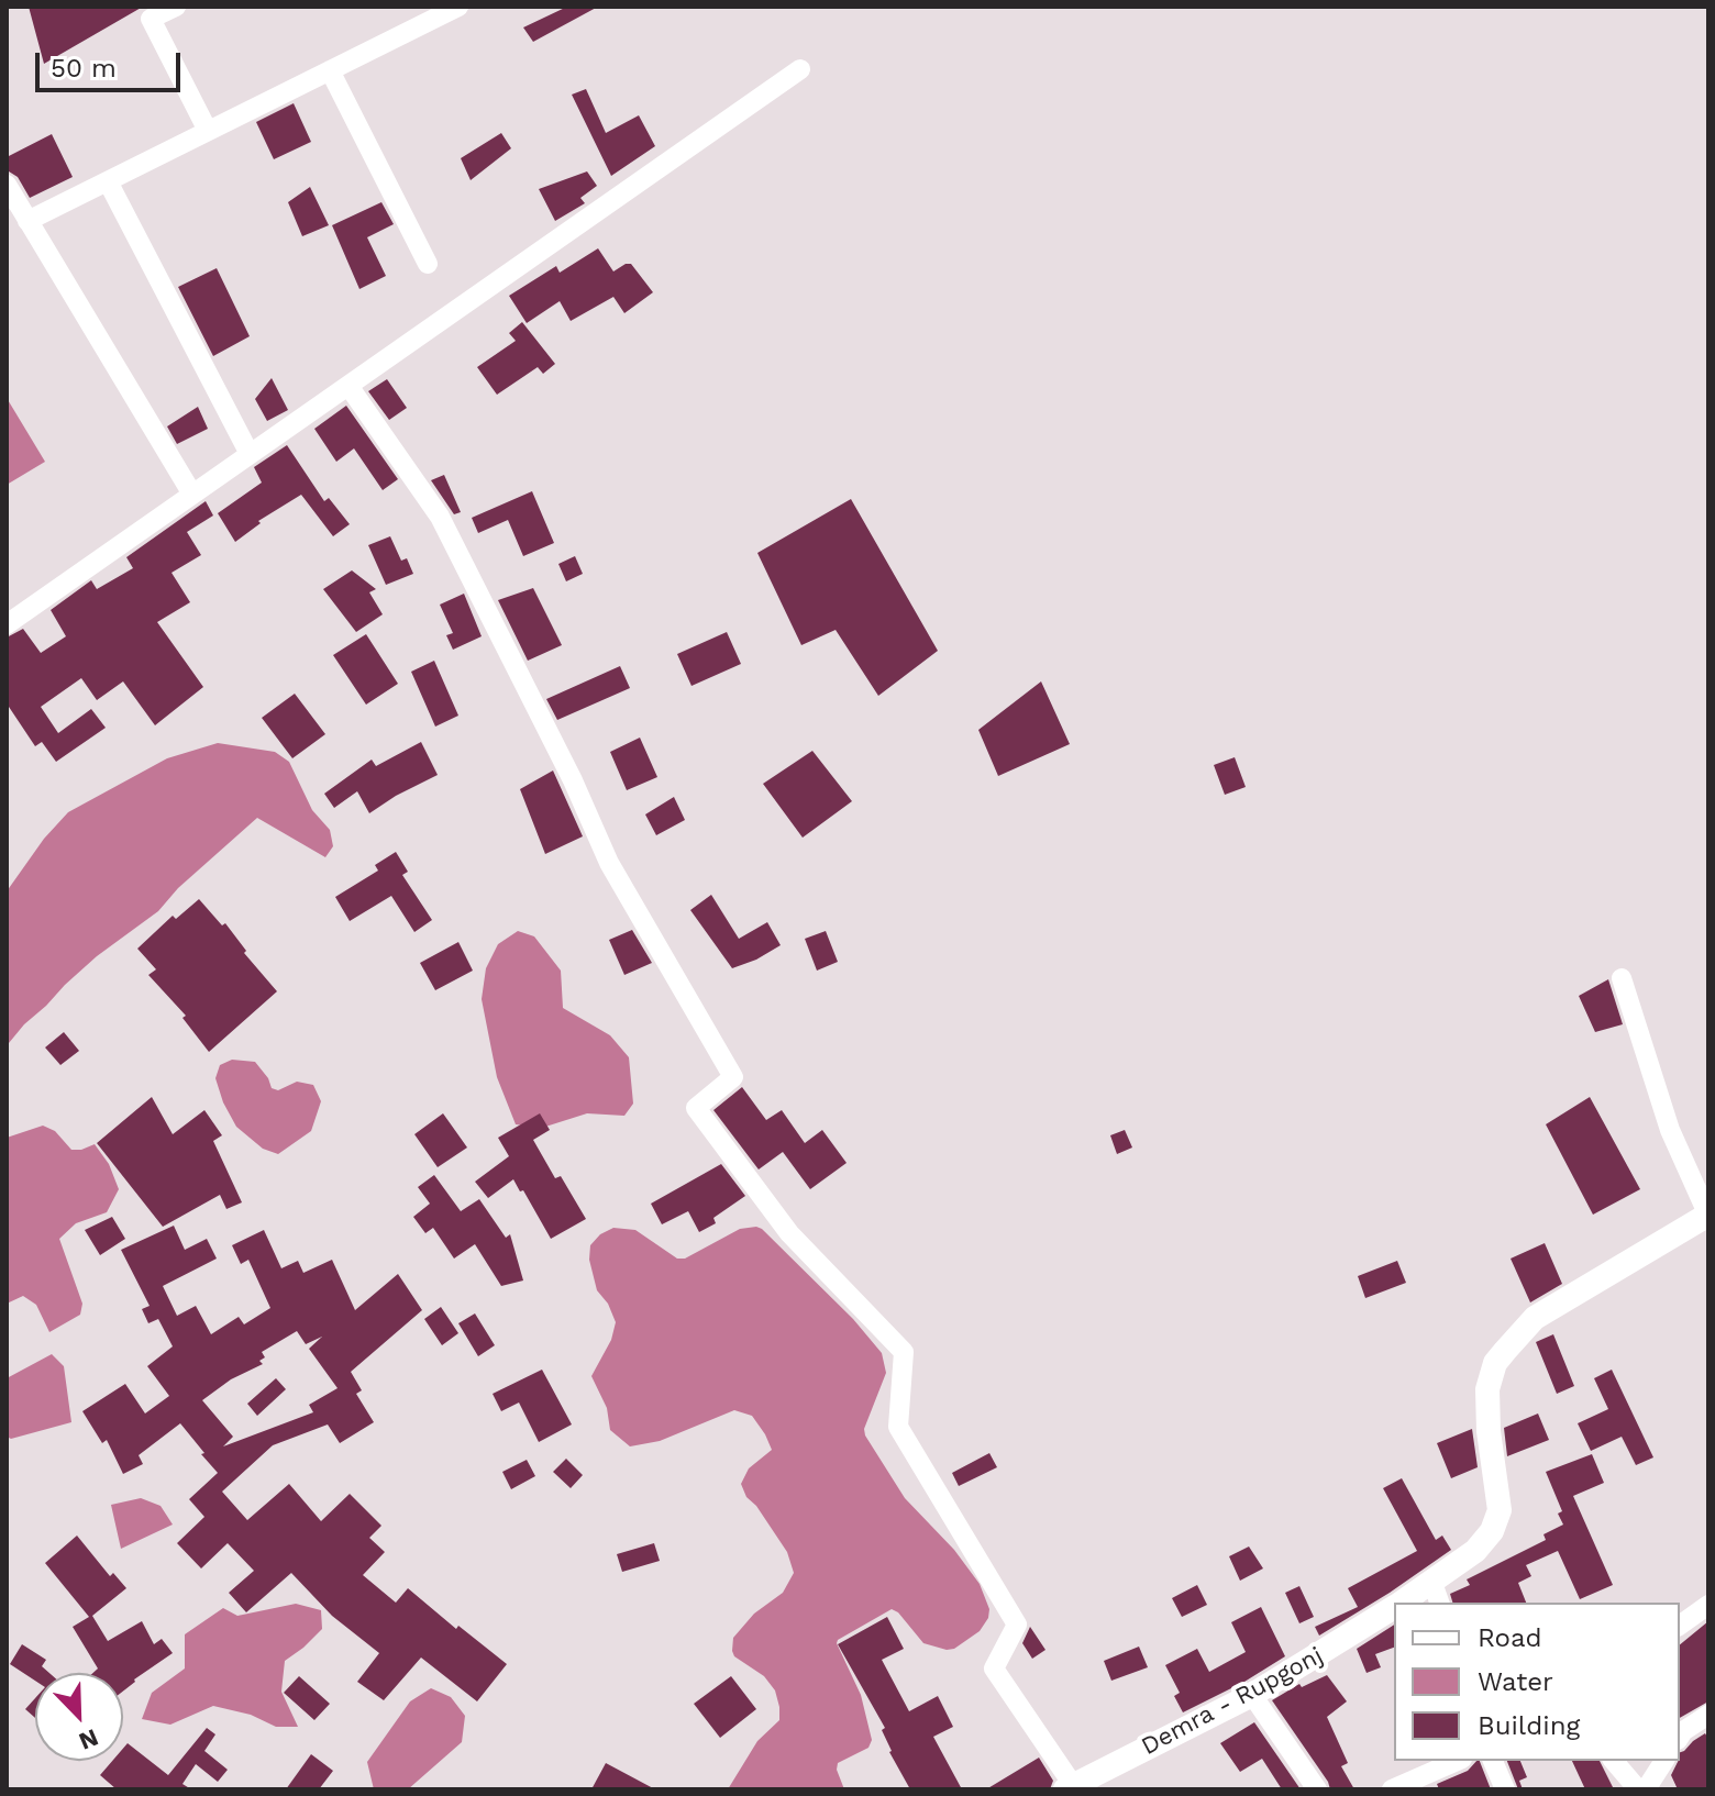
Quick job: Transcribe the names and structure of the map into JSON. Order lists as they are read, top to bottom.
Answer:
{
  "streets": {
    "street": ["Demra - Rupgonj"]
  },
  "legend": ["Road", "Water", "Building"],
  "scale_bar": "50 m",
  "north": "bottom right"
}
